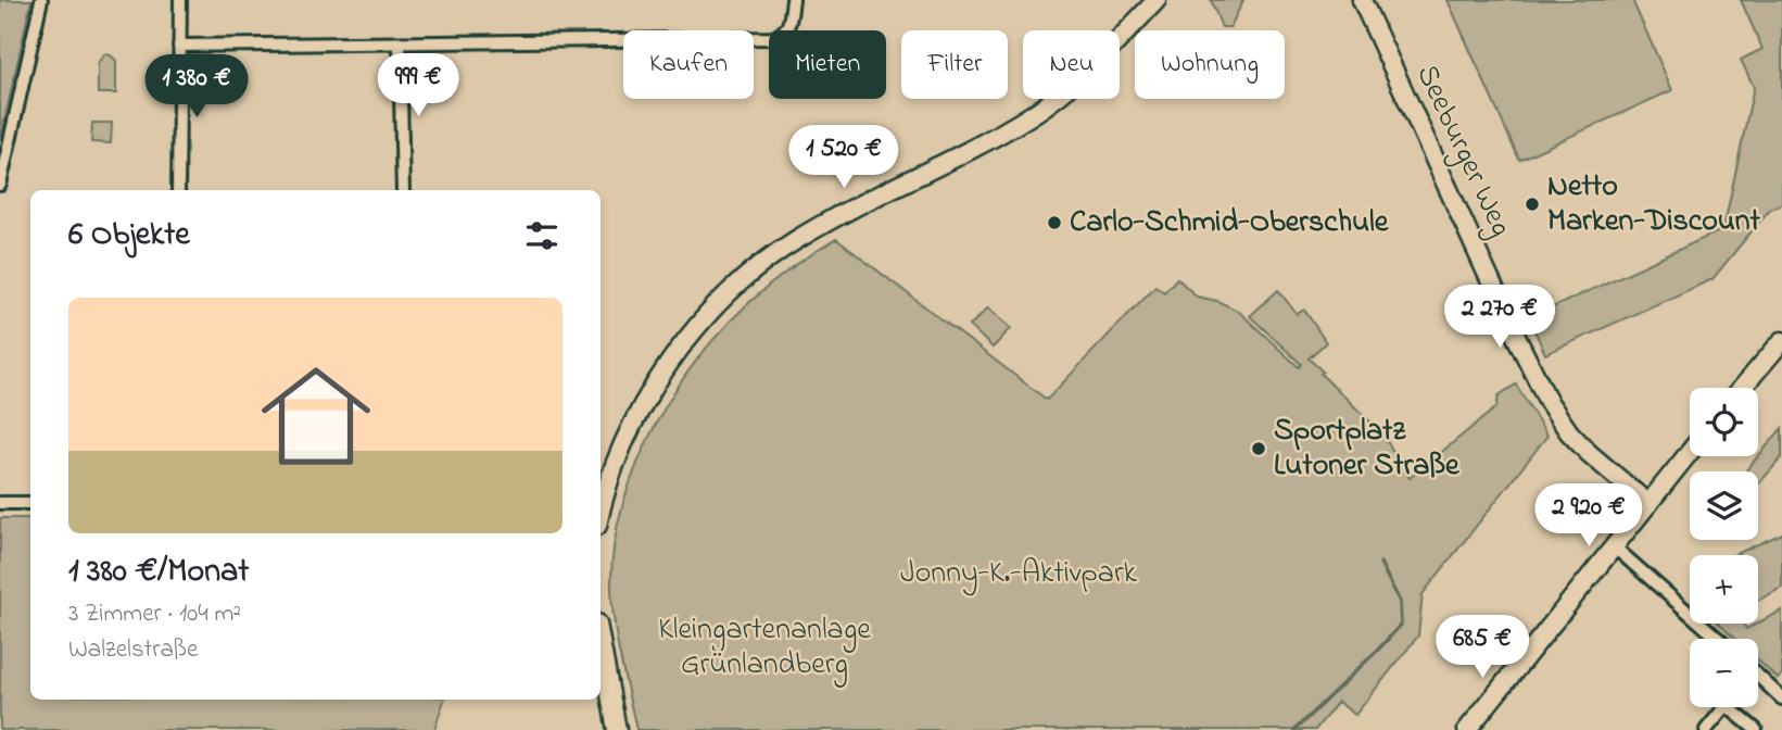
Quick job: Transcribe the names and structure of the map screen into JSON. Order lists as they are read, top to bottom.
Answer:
{
  "streets": {
    "street": ["Seeburger Weg"]
  },
  "parks": ["Jonny-K.-Aktivpark", "Kleingartenanlage Grünlandberg"],
  "places": ["Netto Marken-Discount", "Carlo-Schmid-Oberschule", "Sportplatz Lutoner Straße"],
  "page": {
    "chip": [
      "Kaufen",
      "Mieten",
      "Filter",
      "Neu",
      "Wohnung"
    ],
    "price": [
      "999 €",
      "1 380 €",
      "1 520 €",
      "2 270 €",
      "2 920 €",
      "685 €"
    ],
    "heading": "6 Objekte",
    "list": [
      {
        "name": "1 380 €/Monat",
        "note": "3 Zimmer · 104 m² · Walzelstraße"
      }
    ],
    "map_buttons": ["+", "−"]
  }
}
